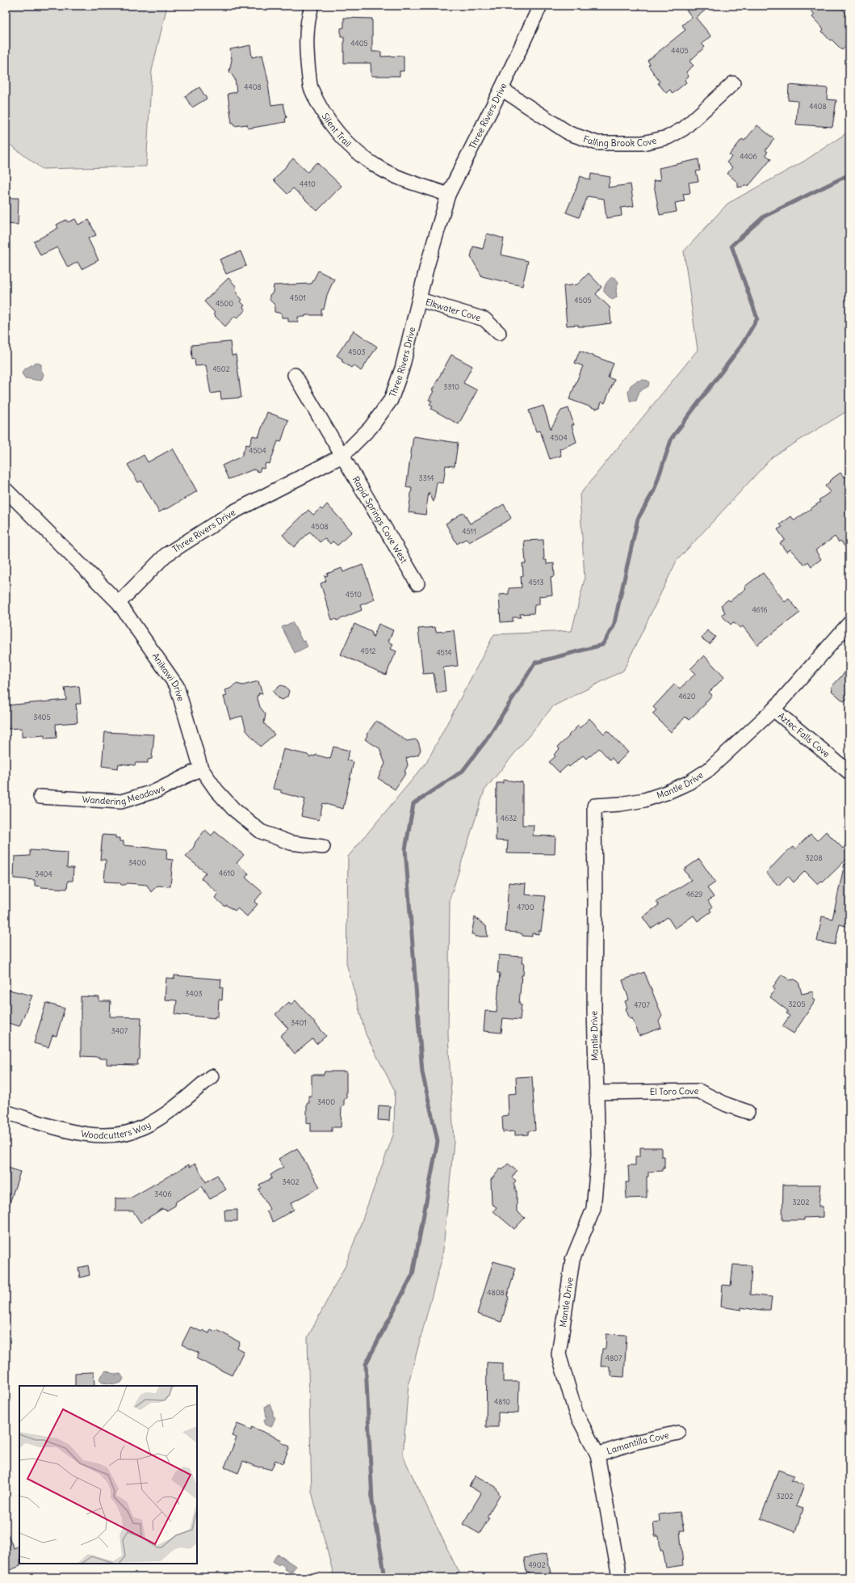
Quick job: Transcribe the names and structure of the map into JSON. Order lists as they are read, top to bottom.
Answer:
{
  "streets": {
    "street": [
      "Three Rivers Drive",
      "Silent Trail",
      "Falling Brook Cove",
      "Elkwater Cove",
      "Rapid Springs Cove West",
      "Anikawi Drive",
      "Aztec Falls Cove",
      "Mantle Drive",
      "Wandering Meadows",
      "El Toro Cove",
      "Woodcutters Way",
      "Lamantilla Cove"
    ]
  },
  "crossings": [
    ["Three Rivers Drive", "Silent Trail"],
    ["Three Rivers Drive", "Falling Brook Cove"],
    ["Three Rivers Drive", "Elkwater Cove"],
    ["Three Rivers Drive", "Rapid Springs Cove West"],
    ["Three Rivers Drive", "Anikawi Drive"],
    ["Anikawi Drive", "Wandering Meadows"],
    ["Aztec Falls Cove", "Mantle Drive"],
    ["Mantle Drive", "El Toro Cove"],
    ["Mantle Drive", "Lamantilla Cove"]
  ],
  "house_numbers": [
    "4405",
    "4405",
    "4408",
    "4408",
    "4406",
    "4410",
    "4501",
    "4505",
    "4500",
    "4503",
    "4502",
    "3310",
    "4504",
    "4504",
    "3314",
    "4508",
    "4511",
    "4513",
    "4510",
    "4616",
    "4512",
    "4514",
    "4620",
    "3405",
    "4632",
    "3208",
    "3400",
    "4610",
    "3404",
    "4629",
    "4700",
    "3403",
    "3205",
    "4707",
    "3401",
    "3407",
    "3400",
    "3402",
    "3406",
    "3202",
    "4808",
    "4807",
    "4810",
    "3202",
    "4902"
  ]
}
